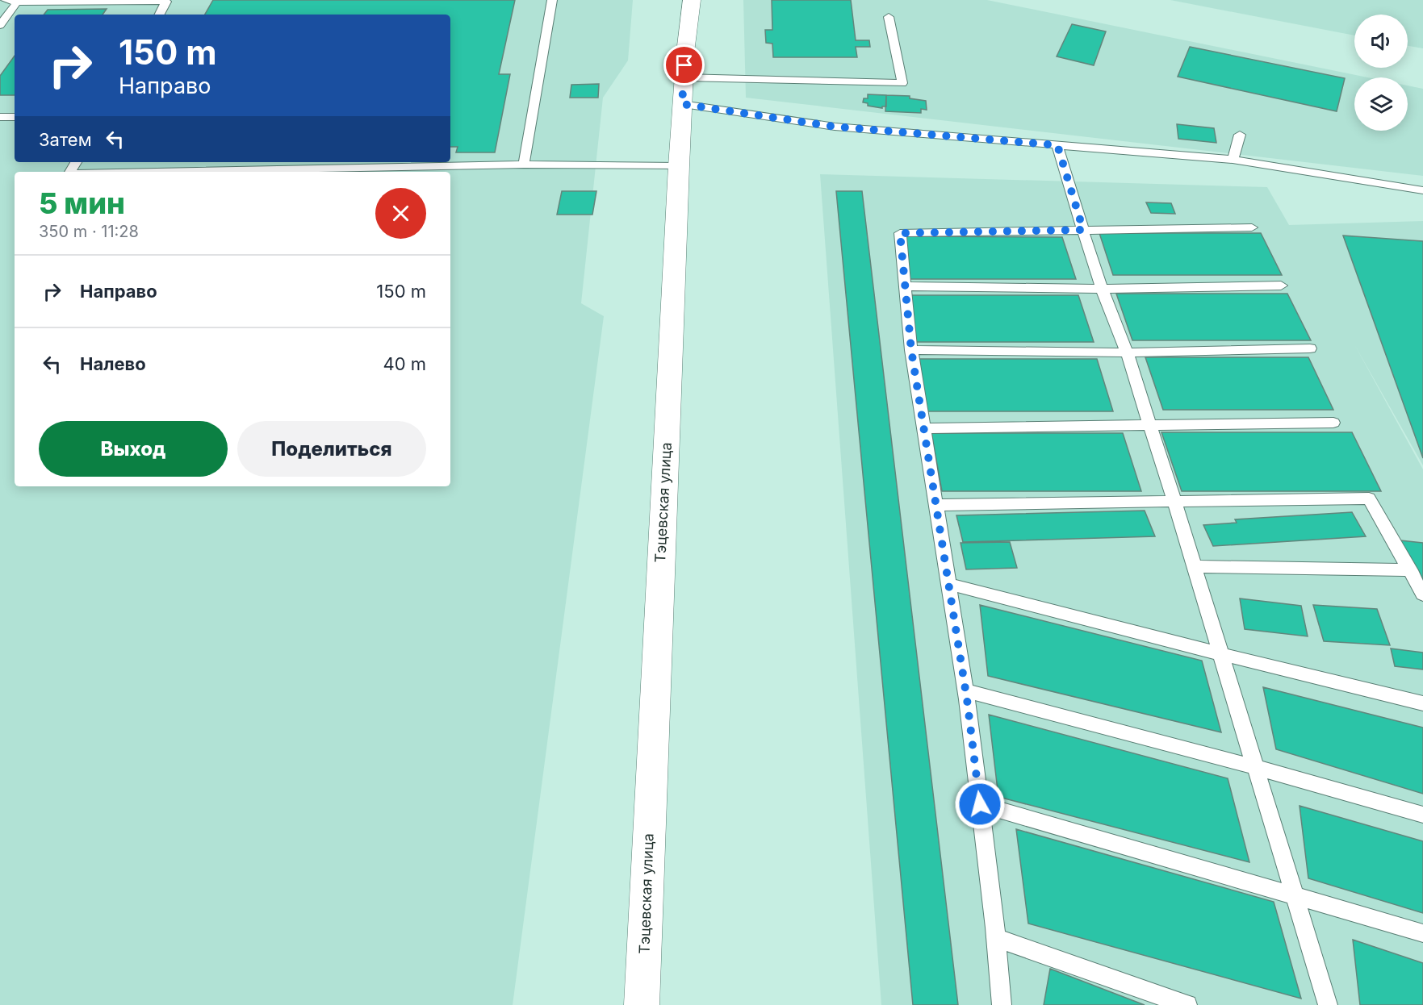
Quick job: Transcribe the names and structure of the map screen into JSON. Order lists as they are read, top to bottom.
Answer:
{
  "streets": {
    "main road": ["Тэцевская улица"]
  },
  "page": {
    "turn": ["150 m", "Направо"],
    "then": "Затем",
    "heading": ["5 мин", "350 m · 11:28"],
    "list": [
      {
        "name": "Направо",
        "value": "150 m"
      },
      {
        "name": "Налево",
        "value": "40 m"
      }
    ],
    "buttons": ["Выход", "Поделиться"]
  }
}
